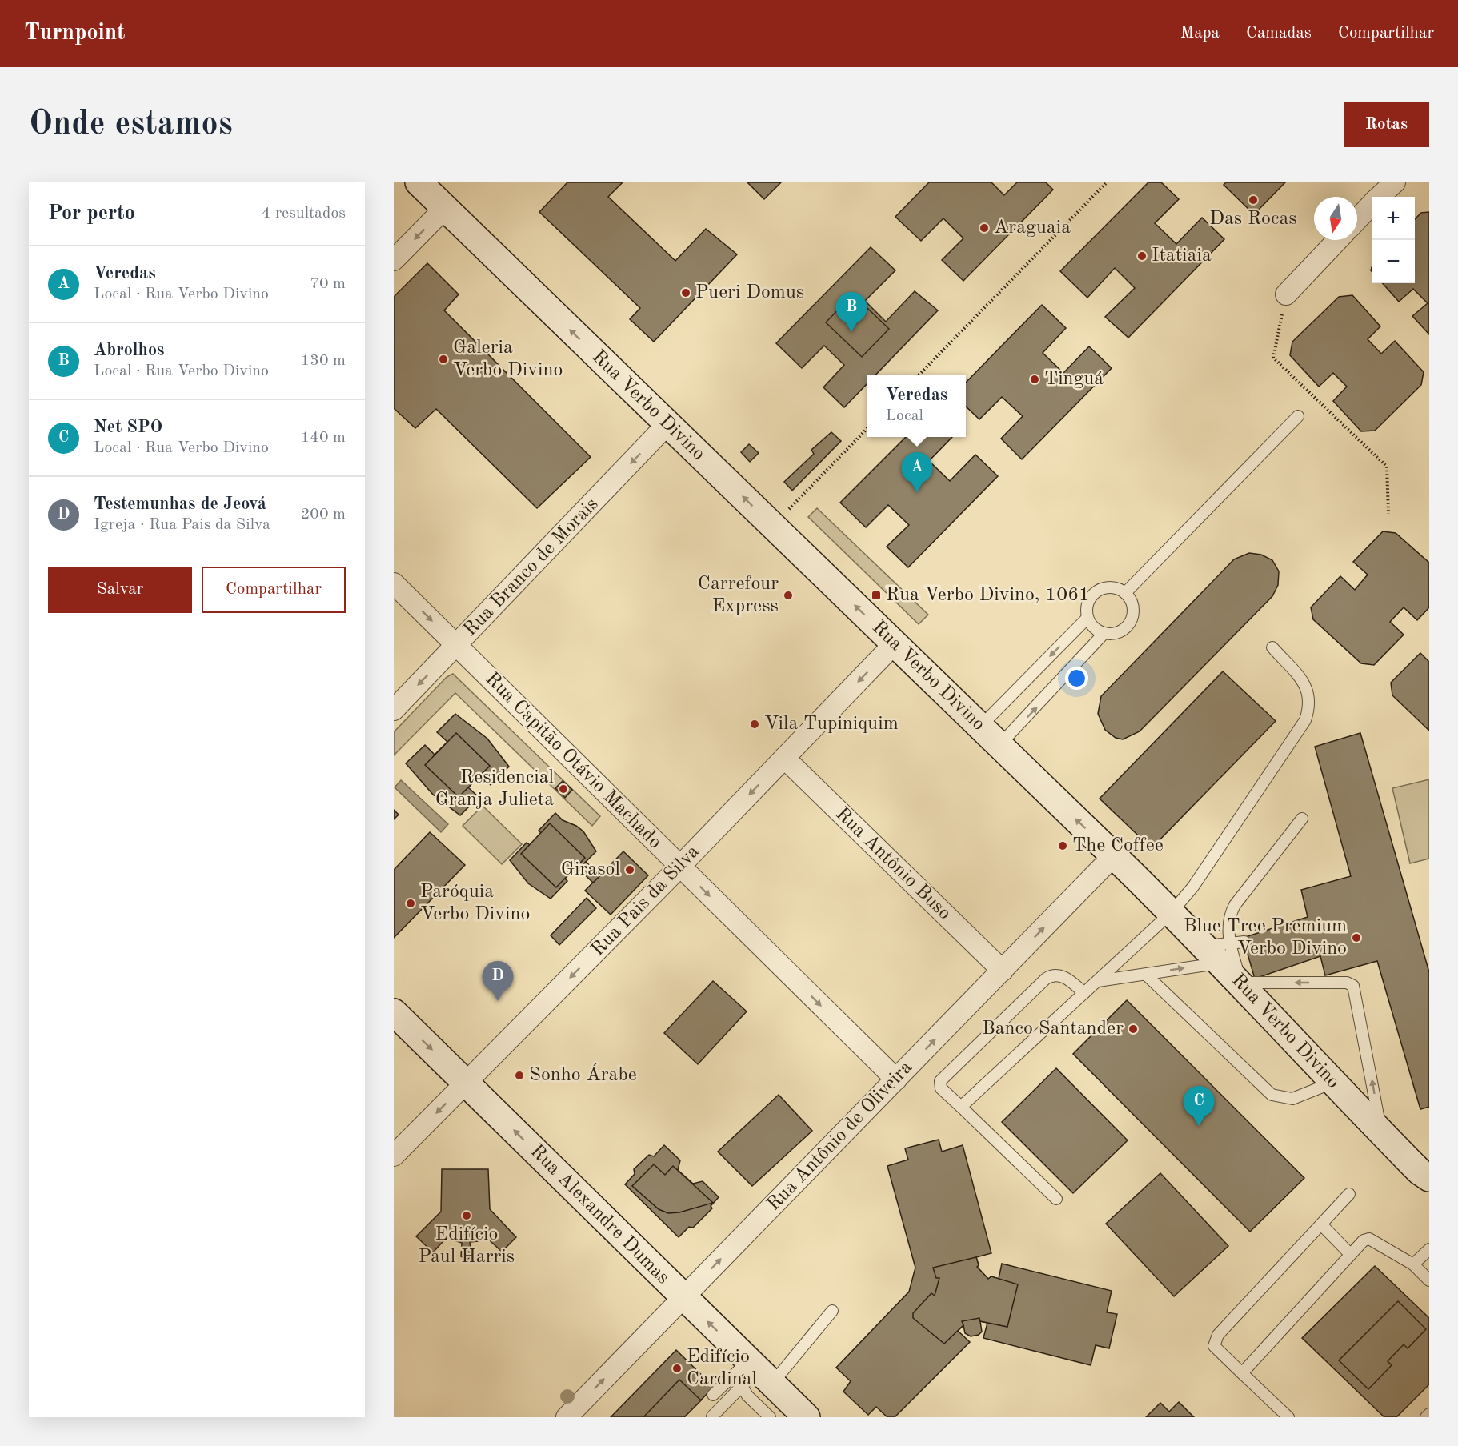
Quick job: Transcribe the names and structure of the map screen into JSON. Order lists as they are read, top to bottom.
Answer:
{
  "streets": {
    "street": [
      "Rua Verbo Divino",
      "Rua Branco de Morais",
      "Rua Capitão Otávio Machado",
      "Rua Antônio Buso",
      "Rua Pais da Silva",
      "Rua Antônio de Oliveira",
      "Rua Alexandre Dumas"
    ]
  },
  "crossings": [
    ["Rua Verbo Divino", "Rua Branco de Morais"],
    ["Rua Verbo Divino", "Rua Pais da Silva"],
    ["Rua Verbo Divino", "Rua Antônio de Oliveira"],
    ["Rua Branco de Morais", "Rua Capitão Otávio Machado"],
    ["Rua Capitão Otávio Machado", "Rua Pais da Silva"],
    ["Rua Capitão Otávio Machado", "Rua Antônio de Oliveira"],
    ["Rua Antônio Buso", "Rua Pais da Silva"],
    ["Rua Antônio Buso", "Rua Antônio de Oliveira"],
    ["Rua Pais da Silva", "Rua Alexandre Dumas"],
    ["Rua Antônio de Oliveira", "Rua Alexandre Dumas"]
  ],
  "one_way": [
    "Rua Verbo Divino",
    "Rua Branco de Morais",
    "Rua Capitão Otávio Machado",
    "Rua Pais da Silva",
    "Rua Antônio de Oliveira"
  ],
  "places": {
    "other": [
      "Das Rocas",
      "Araguaia",
      "Itatiaia",
      "Pueri Domus",
      "Galeria Verbo Divino",
      "Tinguá",
      "Carrefour Express",
      "Vila Tupiniquim",
      "Residencial Granja Julieta",
      "The Coffee",
      "Girasol",
      "Paróquia Verbo Divino",
      "Blue Tree Premium Verbo Divino",
      "Banco Santander",
      "Sonho Árabe",
      "Edifício Paul Harris",
      "Edifício Cardinal"
    ],
    "transit": ["Rua Verbo Divino, 1061"]
  },
  "north": "bottom",
  "page": {
    "header": "Turnpoint",
    "nav": ["Mapa", "Camadas", "Compartilhar"],
    "buttons": [
      "Rotas",
      ["Salvar", "Compartilhar"]
    ],
    "title": "Onde estamos",
    "heading": ["Por perto", "4 resultados"],
    "map_buttons": ["+", "−"],
    "list": [
      {
        "mark": "A",
        "name": "Veredas",
        "note": "Local · Rua Verbo Divino",
        "value": "70 m"
      },
      {
        "mark": "B",
        "name": "Abrolhos",
        "note": "Local · Rua Verbo Divino",
        "value": "130 m"
      },
      {
        "mark": "C",
        "name": "Net SPO",
        "note": "Local · Rua Verbo Divino",
        "value": "140 m"
      },
      {
        "mark": "D",
        "name": "Testemunhas de Jeová",
        "note": "Igreja · Rua Pais da Silva",
        "value": "200 m"
      }
    ],
    "pins": [
      "B",
      "A",
      "D",
      "C"
    ],
    "popup": ["Veredas", "Local"]
  }
}
